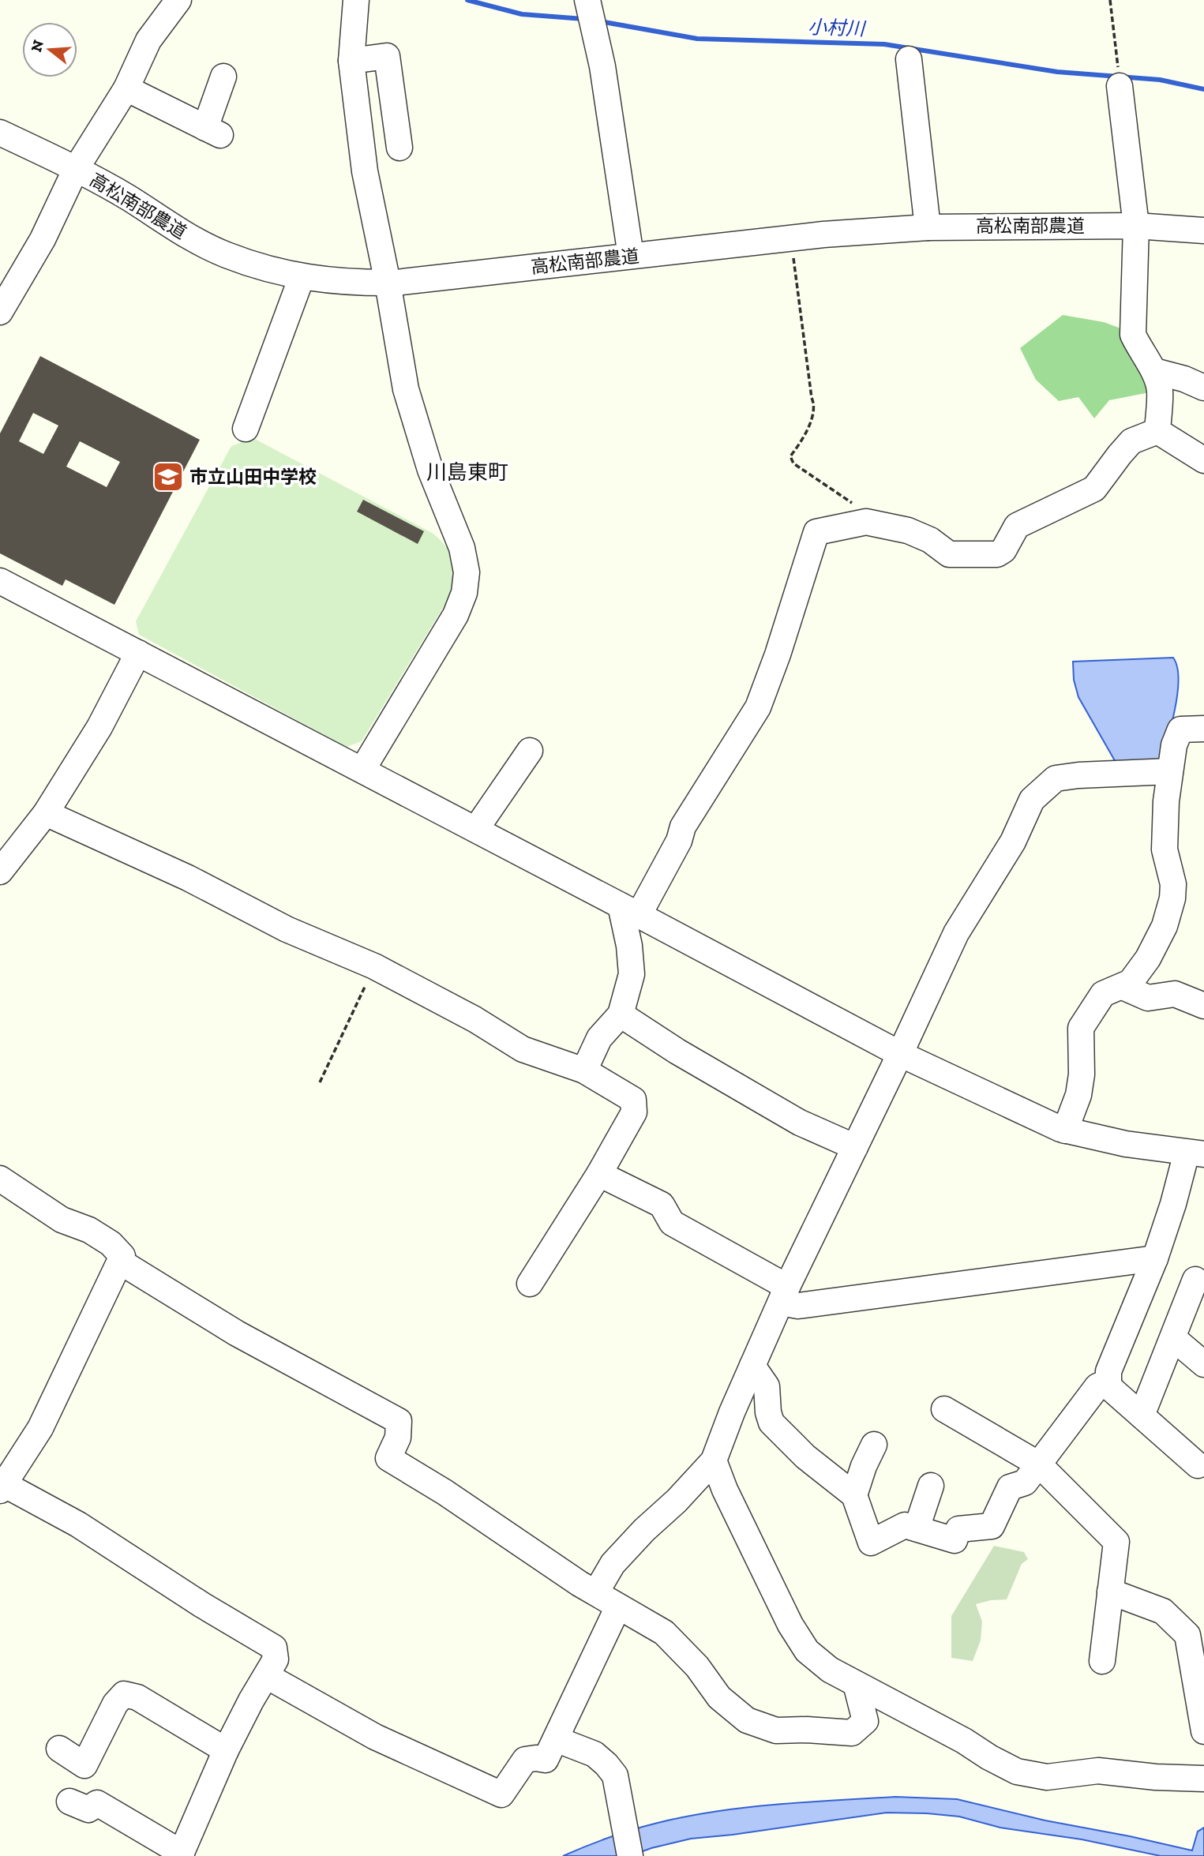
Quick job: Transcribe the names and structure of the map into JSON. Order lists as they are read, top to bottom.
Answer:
{
  "streets": {
    "street": ["高松南部農道"]
  },
  "districts": ["川島東町"],
  "water": ["小村川"],
  "places": {
    "school or university": ["市立山田中学校"]
  },
  "north": "left"
}
